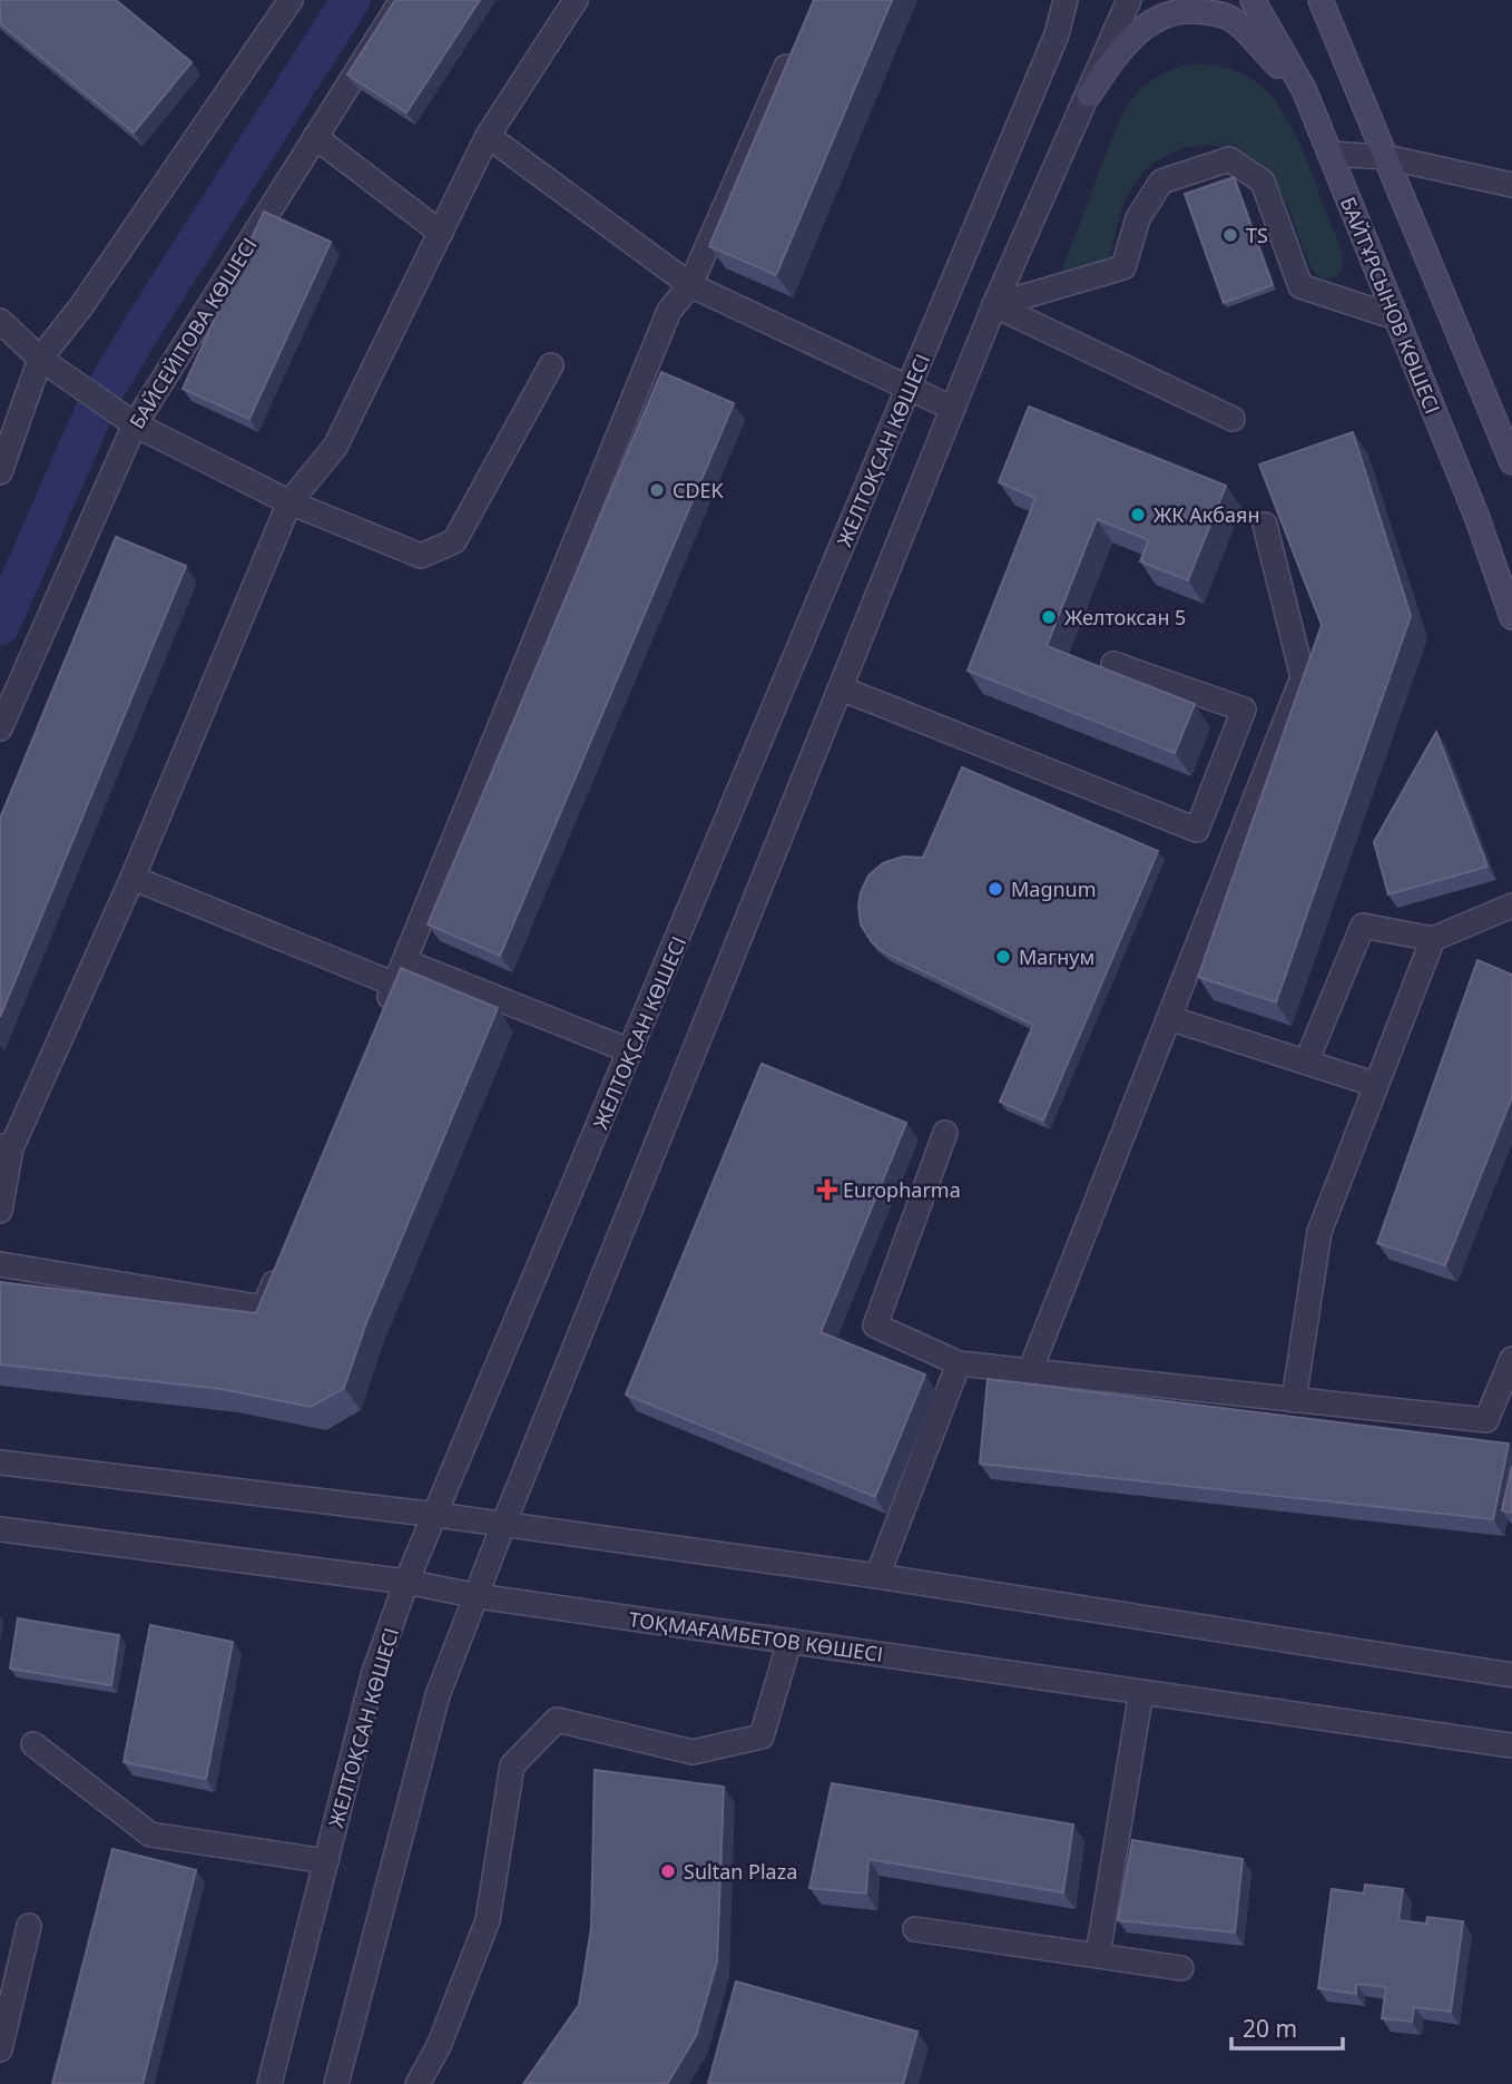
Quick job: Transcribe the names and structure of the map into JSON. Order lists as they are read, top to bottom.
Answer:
{
  "streets": {
    "main road": ["БАЙТҰРСЫНОВ КӨШЕСІ"],
    "street": ["БАЙСЕЙІТОВА КӨШЕСІ", "ЖЕЛТОҚСАН КӨШЕСІ", "ТОҚМАҒАМБЕТОВ КӨШЕСІ"]
  },
  "crossings": [
    ["ЖЕЛТОҚСАН КӨШЕСІ", "ТОҚМАҒАМБЕТОВ КӨШЕСІ"]
  ],
  "places": {
    "other": [
      "TS",
      "CDEK",
      "ЖК Акбаян",
      "Желтоксан 5",
      "Magnum",
      "Магнум",
      "Sultan Plaza"
    ],
    "health": ["Europharma"]
  },
  "scale_bar": "20 m"
}
